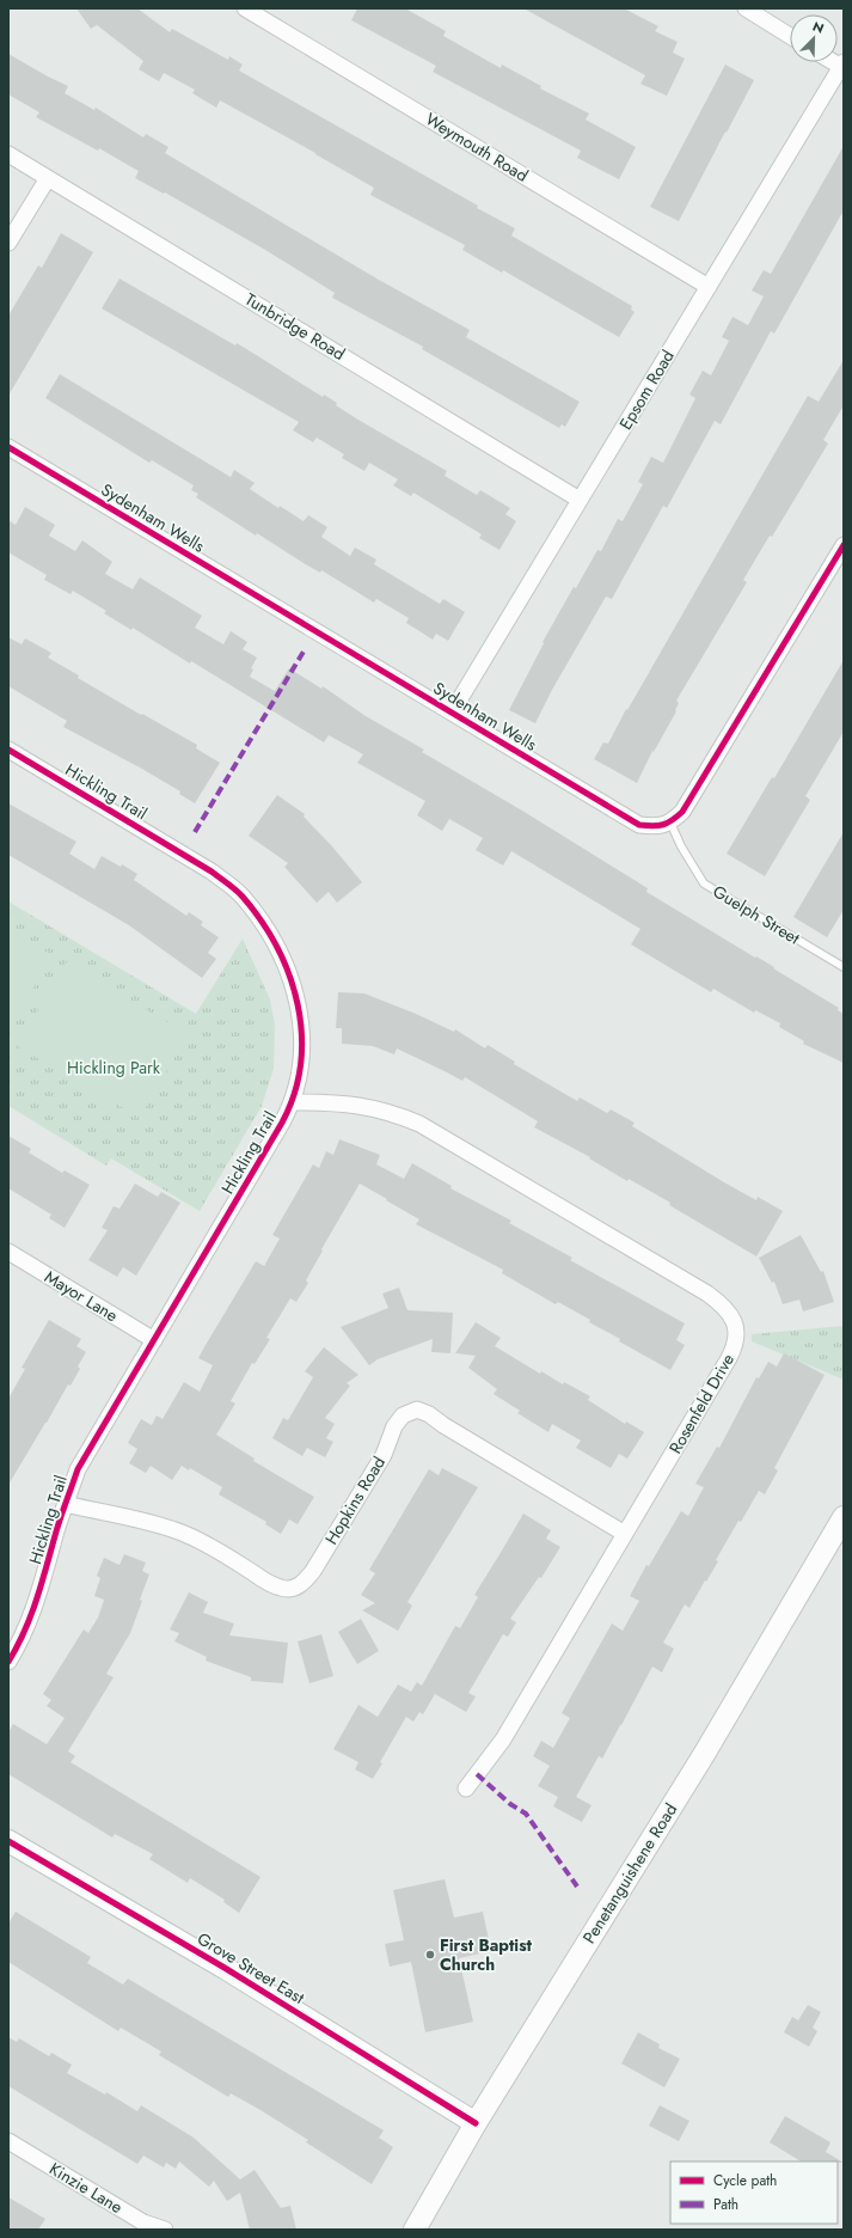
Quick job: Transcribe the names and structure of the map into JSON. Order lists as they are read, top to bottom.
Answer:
{
  "streets": {
    "main road": ["Penetanguishene Road", "Grove Street East"],
    "street": [
      "Weymouth Road",
      "Tunbridge Road",
      "Epsom Road",
      "Sydenham Wells",
      "Hickling Trail",
      "Mayor Lane",
      "Rosenfeld Drive",
      "Hopkins Road",
      "Kinzie Lane"
    ],
    "lane": ["Guelph Street"]
  },
  "crossings": [
    ["Weymouth Road", "Epsom Road"],
    ["Tunbridge Road", "Epsom Road"],
    ["Epsom Road", "Sydenham Wells"],
    ["Sydenham Wells", "Guelph Street"],
    ["Hickling Trail", "Mayor Lane"],
    ["Hickling Trail", "Rosenfeld Drive"],
    ["Hickling Trail", "Hopkins Road"],
    ["Rosenfeld Drive", "Hopkins Road"],
    ["Penetanguishene Road", "Grove Street East"]
  ],
  "parks": ["Hickling Park"],
  "places": ["First Baptist Church"],
  "legend": ["Cycle path", "Path"],
  "north": "top right"
}
